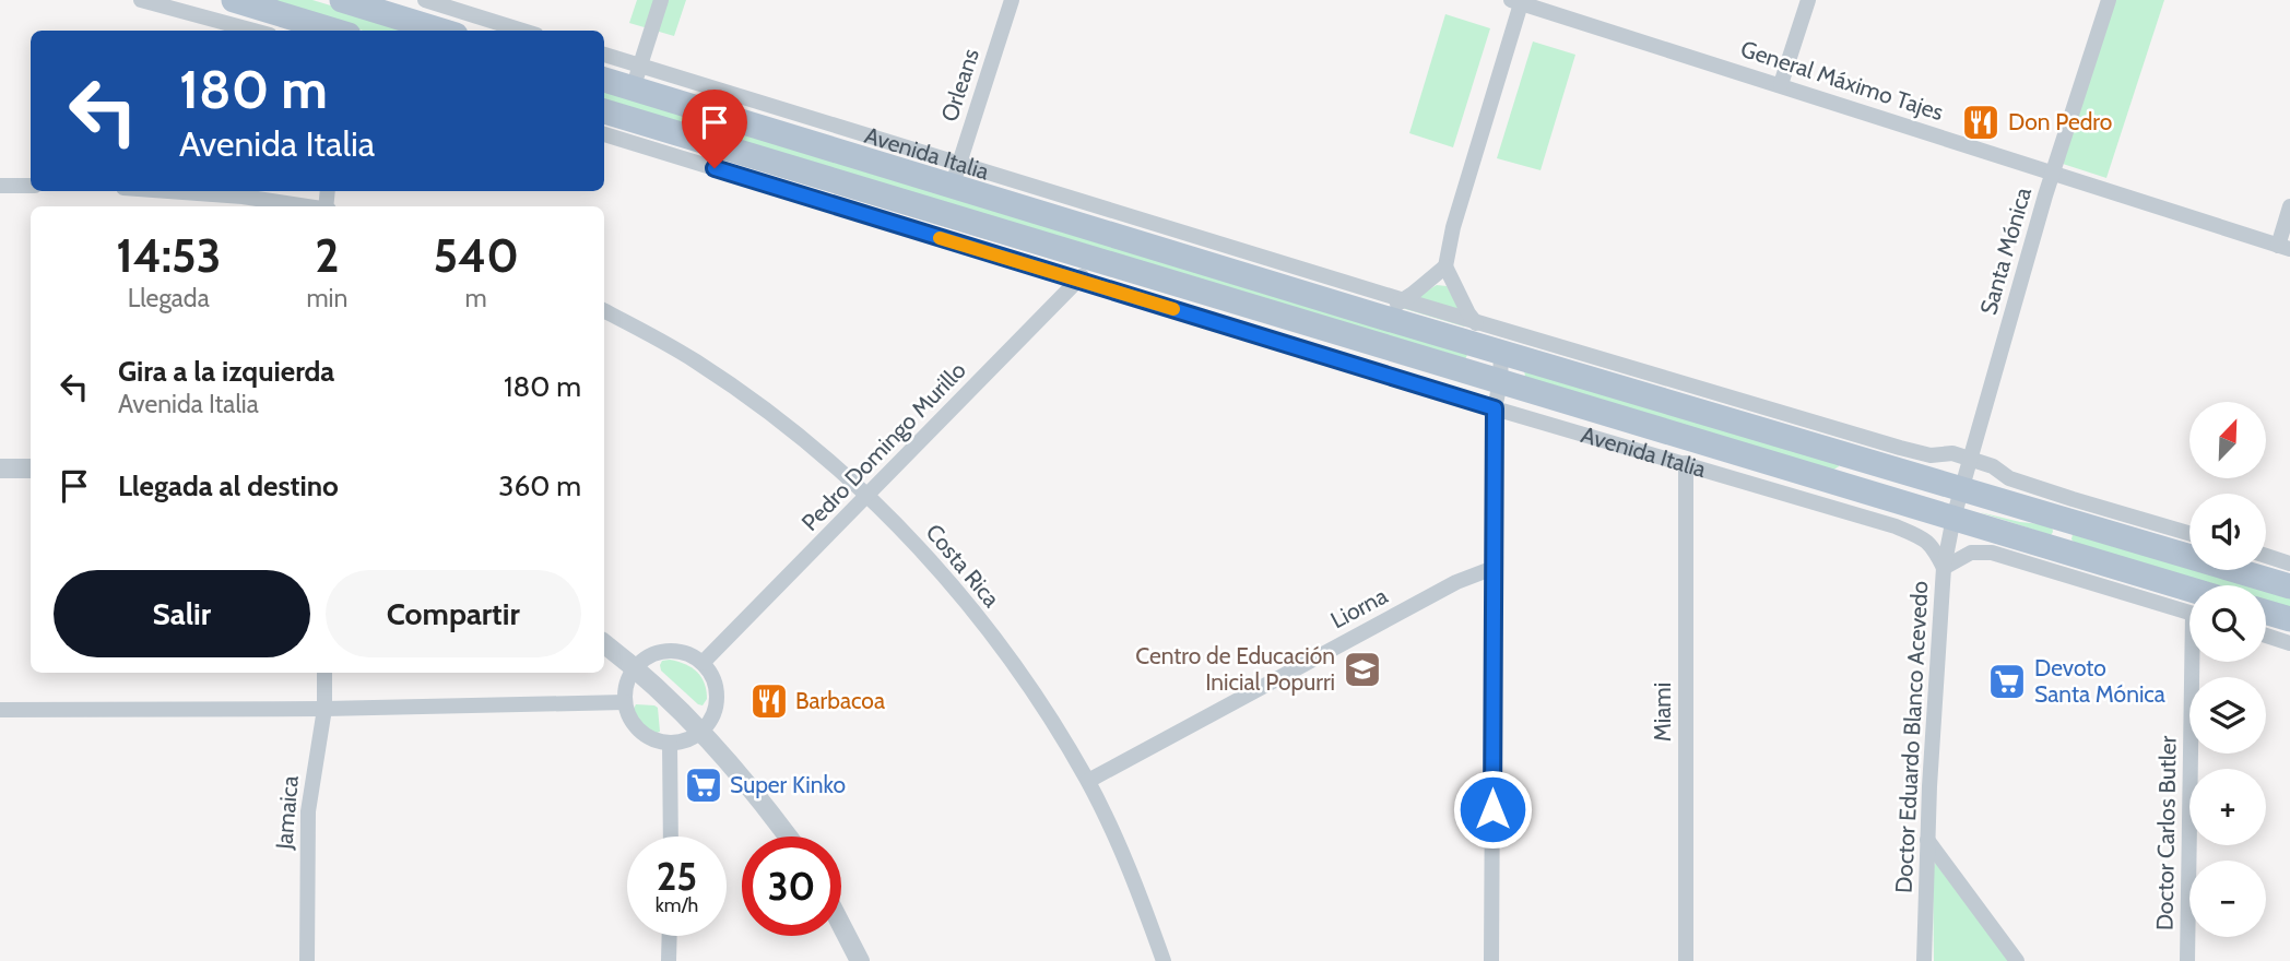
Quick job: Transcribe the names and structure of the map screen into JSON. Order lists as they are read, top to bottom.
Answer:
{
  "streets": {
    "main road": ["Avenida Italia"],
    "street": [
      "General Máximo Tajes",
      "Orleans",
      "Santa Mónica",
      "Pedro Domingo Murillo",
      "Costa Rica",
      "Liorna",
      "Miami",
      "Doctor Eduardo Blanco Acevedo",
      "Jamaica",
      "Doctor Carlos Butler"
    ]
  },
  "crossings": [
    ["General Máximo Tajes", "Santa Mónica"],
    ["Orleans", "Avenida Italia"],
    ["Avenida Italia", "Santa Mónica"],
    ["Avenida Italia", "Pedro Domingo Murillo"],
    ["Avenida Italia", "Miami"],
    ["Avenida Italia", "Doctor Eduardo Blanco Acevedo"],
    ["Santa Mónica", "Doctor Eduardo Blanco Acevedo"],
    ["Pedro Domingo Murillo", "Costa Rica"],
    ["Costa Rica", "Liorna"]
  ],
  "places": {
    "restaurant": ["Don Pedro", "Barbacoa"],
    "school or university": ["Centro de Educación Inicial Popurri"],
    "supermarket": ["Devoto Santa Mónica", "Super Kinko"]
  },
  "north": "top right",
  "page": {
    "turn": ["180 m", "Avenida Italia"],
    "eta": [
      "14:53",
      "Llegada",
      "2",
      "min",
      "540",
      "m"
    ],
    "list": [
      {
        "name": "Gira a la izquierda",
        "note": "Avenida Italia",
        "value": "180 m"
      },
      {
        "name": "Llegada al destino",
        "value": "360 m"
      }
    ],
    "map_buttons": ["+", "−"],
    "buttons": ["Salir", "Compartir"],
    "speed": "25 km/h",
    "limit": "30"
  }
}
